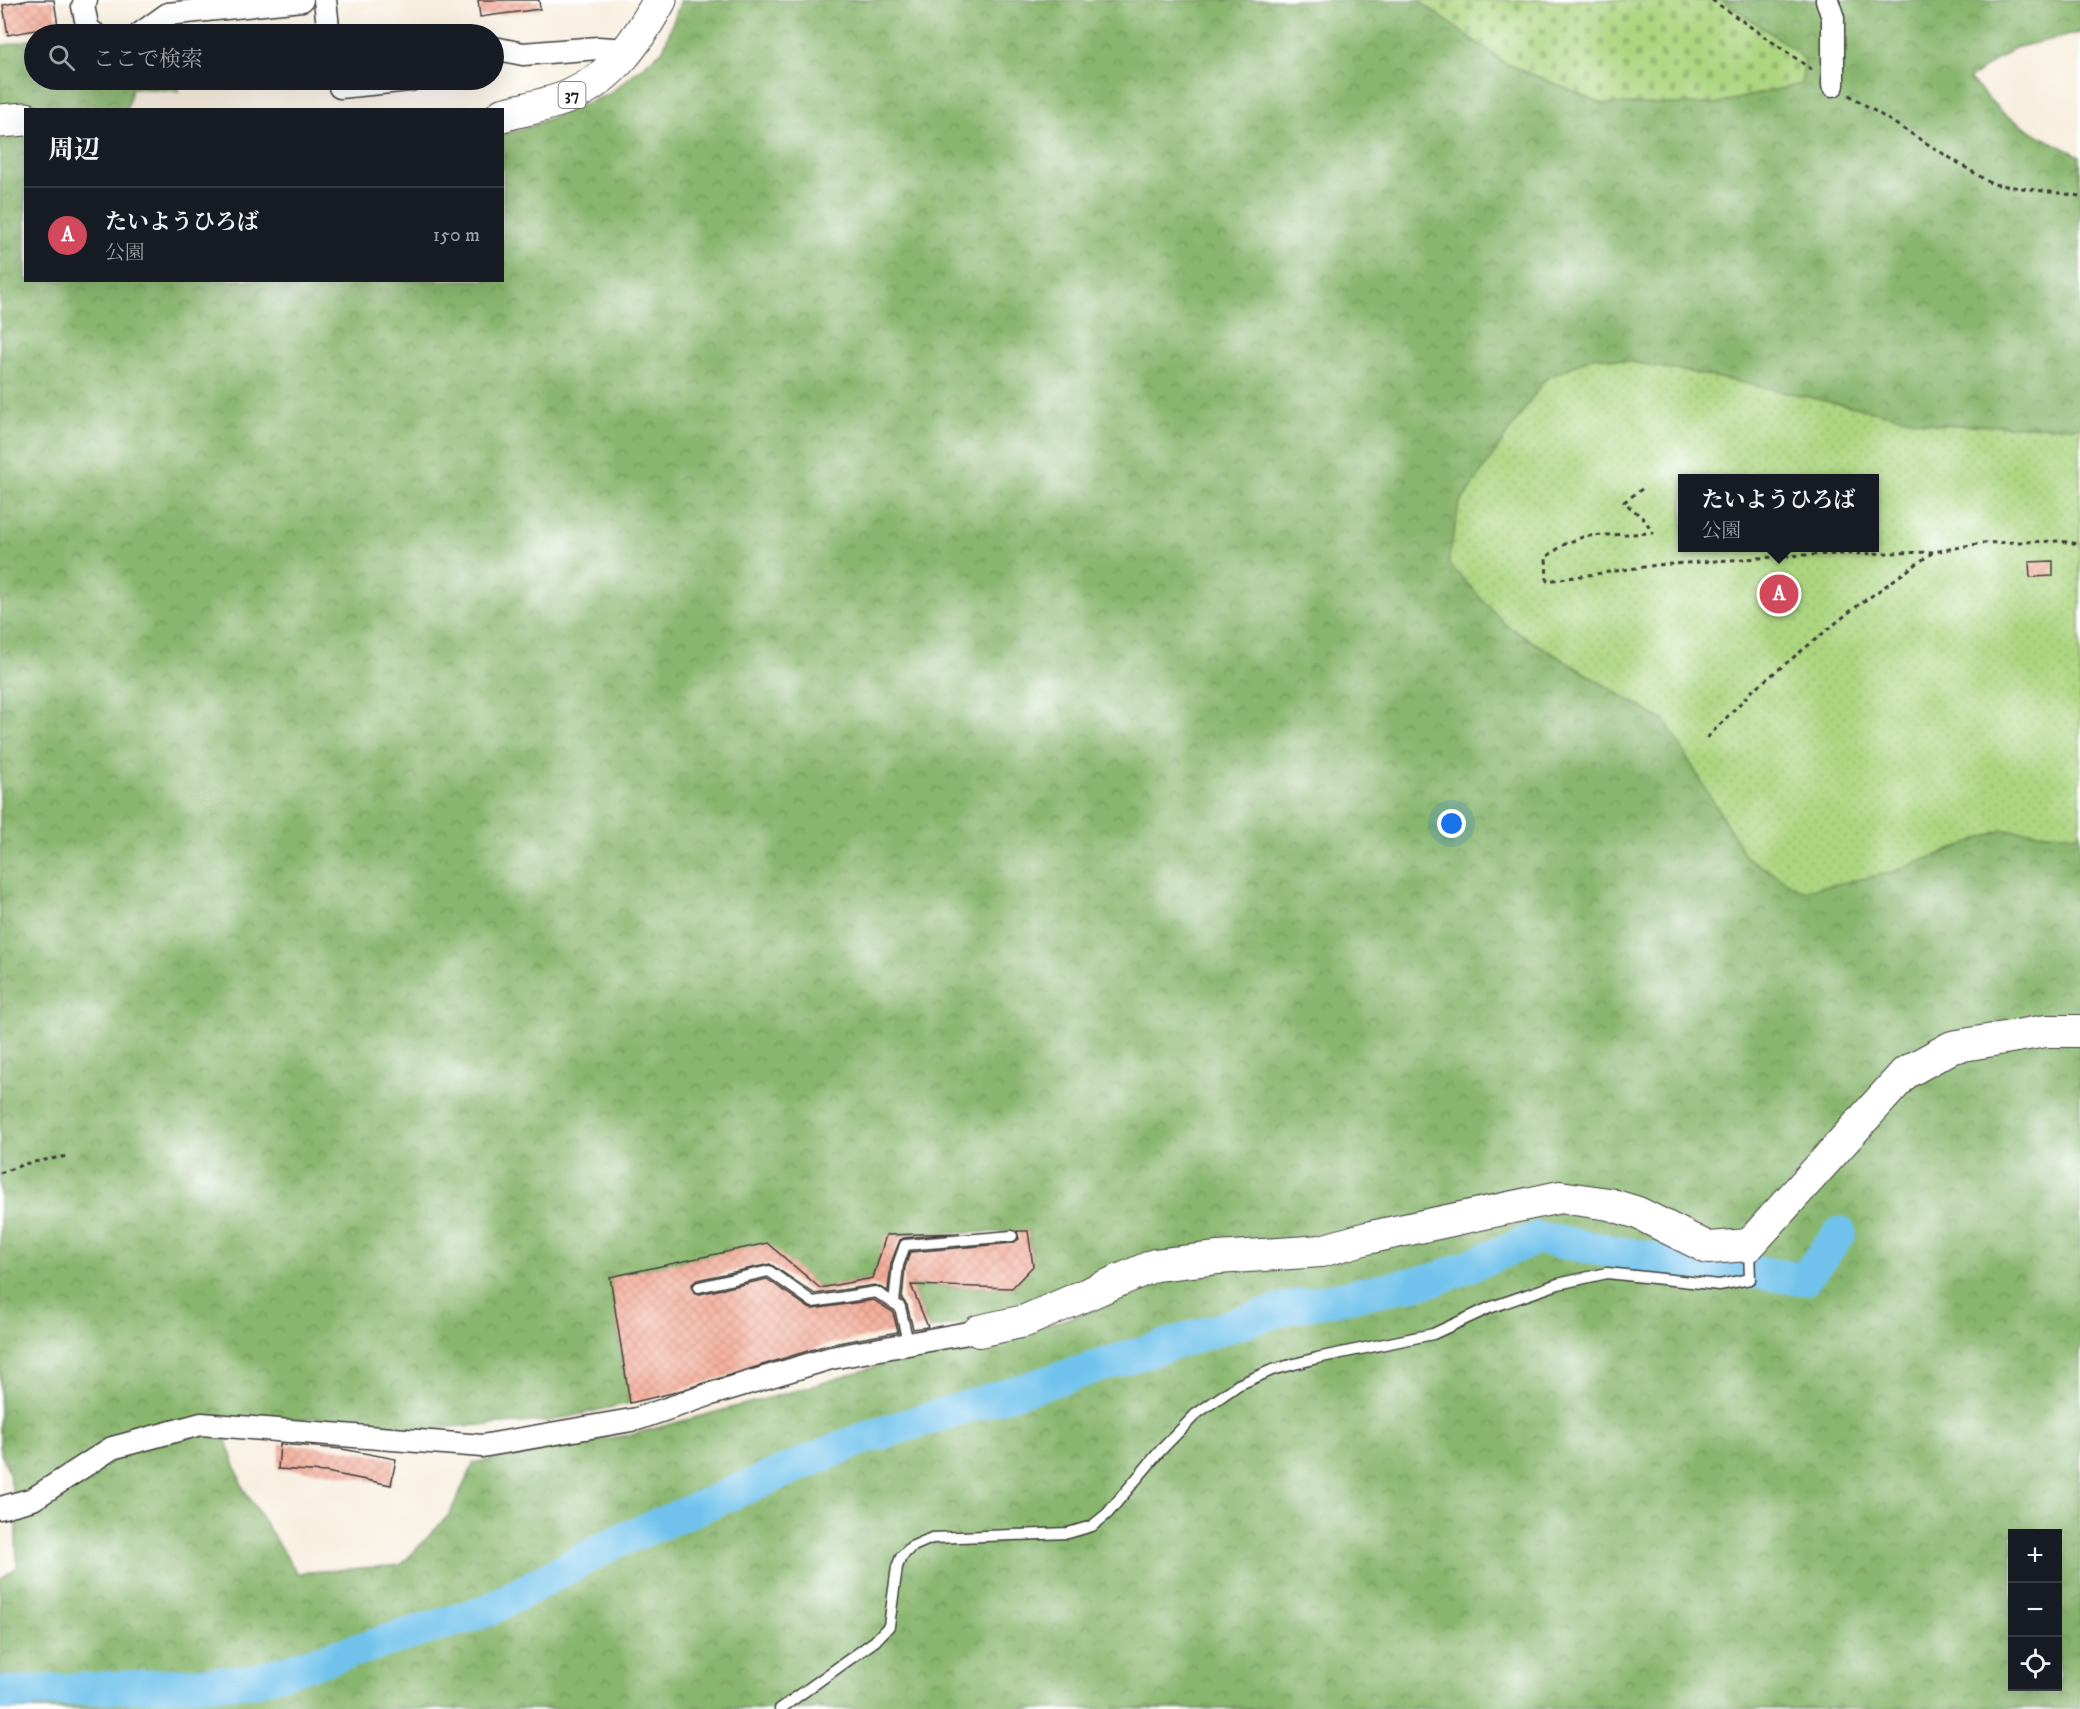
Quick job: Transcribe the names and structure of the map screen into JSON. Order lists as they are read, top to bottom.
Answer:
{
  "streets": {
    "main road": ["37"]
  },
  "page": {
    "search": "ここで検索",
    "heading": "周辺",
    "list": [
      {
        "mark": "A",
        "name": "たいようひろば",
        "note": "公園",
        "value": "150 m"
      }
    ],
    "popup": ["たいようひろば", "公園"],
    "pins": "A",
    "map_buttons": ["+", "−"]
  }
}
